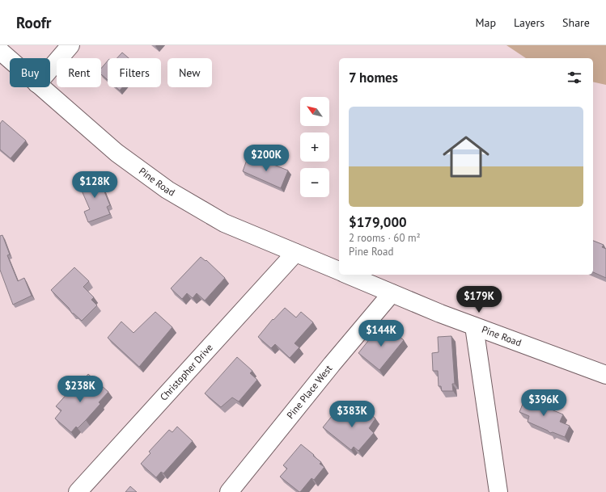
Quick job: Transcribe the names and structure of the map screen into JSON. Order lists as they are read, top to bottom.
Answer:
{
  "streets": {
    "street": ["Pine Road", "Christopher Drive", "Pine Place West"]
  },
  "crossings": [
    ["Pine Road", "Christopher Drive"],
    ["Pine Road", "Pine Place West"]
  ],
  "north": "top left",
  "page": {
    "header": "Roofr",
    "nav": ["Map", "Layers", "Share"],
    "chip": [
      "Buy",
      "Rent",
      "Filters",
      "New"
    ],
    "heading": "7 homes",
    "map_buttons": ["+", "−"],
    "list": [
      {
        "name": "$179,000",
        "note": "2 rooms · 60 m² · Pine Road"
      }
    ],
    "price": [
      "$200K",
      "$128K",
      "$179K",
      "$144K",
      "$238K",
      "$396K",
      "$383K"
    ]
  }
}
